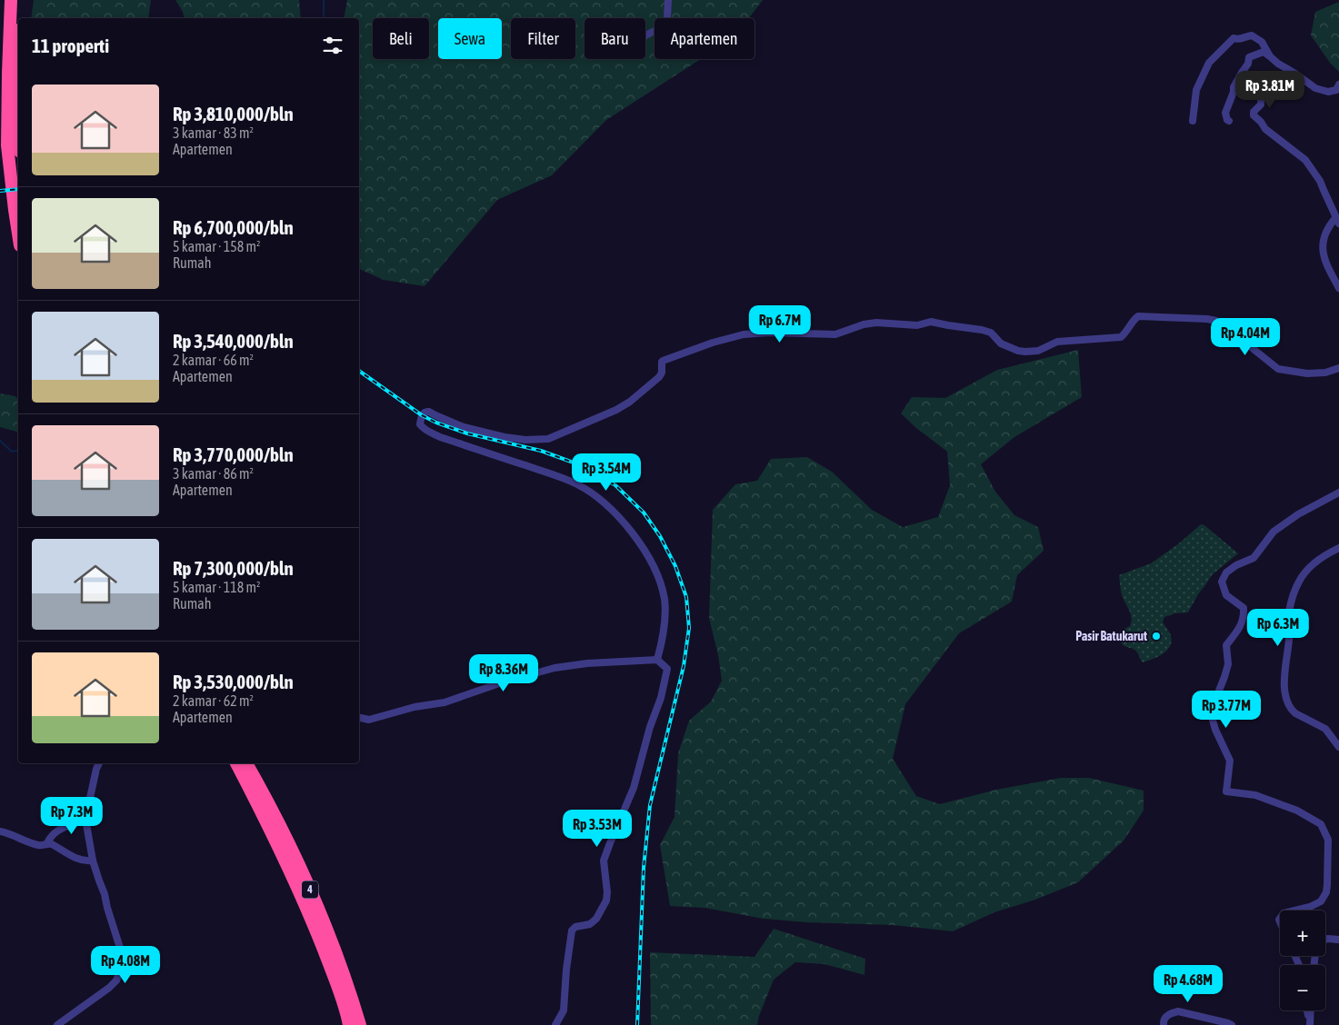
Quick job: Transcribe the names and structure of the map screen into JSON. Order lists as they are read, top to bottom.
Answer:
{
  "streets": {
    "highway": ["4"]
  },
  "places": ["Pasir Batukarut"],
  "page": {
    "chip": [
      "Beli",
      "Sewa",
      "Filter",
      "Baru",
      "Apartemen"
    ],
    "heading": "11 properti",
    "price": [
      "Rp 3.81M",
      "Rp 6.7M",
      "Rp 4.04M",
      "Rp 3.54M",
      "Rp 6.3M",
      "Rp 8.36M",
      "Rp 3.77M",
      "Rp 7.3M",
      "Rp 3.53M",
      "Rp 4.08M",
      "Rp 4.68M"
    ],
    "list": [
      {
        "name": "Rp 3,810,000/bln",
        "note": "3 kamar · 83 m² · Apartemen"
      },
      {
        "name": "Rp 6,700,000/bln",
        "note": "5 kamar · 158 m² · Rumah"
      },
      {
        "name": "Rp 3,540,000/bln",
        "note": "2 kamar · 66 m² · Apartemen"
      },
      {
        "name": "Rp 3,770,000/bln",
        "note": "3 kamar · 86 m² · Apartemen"
      },
      {
        "name": "Rp 7,300,000/bln",
        "note": "5 kamar · 118 m² · Rumah"
      },
      {
        "name": "Rp 3,530,000/bln",
        "note": "2 kamar · 62 m² · Apartemen"
      }
    ],
    "map_buttons": ["+", "−"]
  }
}
